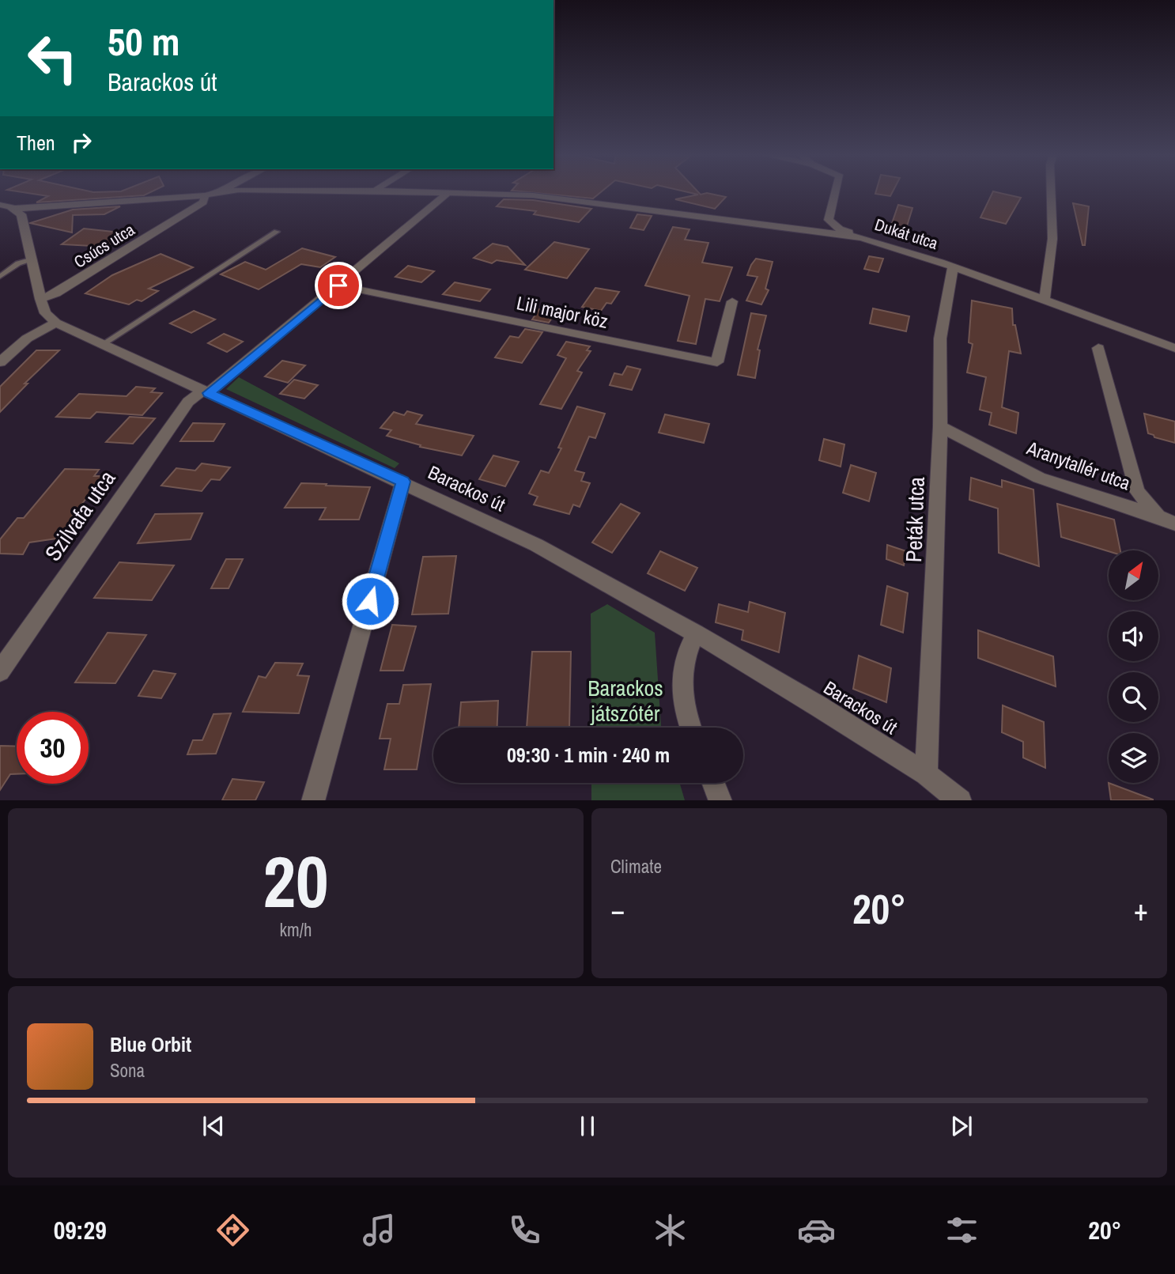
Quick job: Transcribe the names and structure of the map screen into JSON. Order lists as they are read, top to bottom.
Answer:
{
  "streets": {
    "street": [
      "Dukát utca",
      "Csúcs utca",
      "Lili major köz",
      "Aranytallér utca",
      "Barackos út",
      "Szilvafa utca",
      "Peták utca"
    ]
  },
  "crossings": [
    ["Dukát utca", "Peták utca"],
    ["Csúcs utca", "Barackos út"],
    ["Lili major köz", "Szilvafa utca"],
    ["Aranytallér utca", "Peták utca"],
    ["Barackos út", "Szilvafa utca"],
    ["Barackos út", "Peták utca"]
  ],
  "parks": ["Barackos játszótér"],
  "north": "top right",
  "page": {
    "turn": ["50 m", "Barackos út"],
    "then": "Then",
    "limit": "30",
    "trip": "09:30 · 1 min · 240 m",
    "tile": [
      ["20", "km/h"],
      "Climate"
    ],
    "heat": ["−", "20°", "+"],
    "song": ["Blue Orbit", "Sona"],
    "tabs": ["09:29", "20°"]
  }
}
